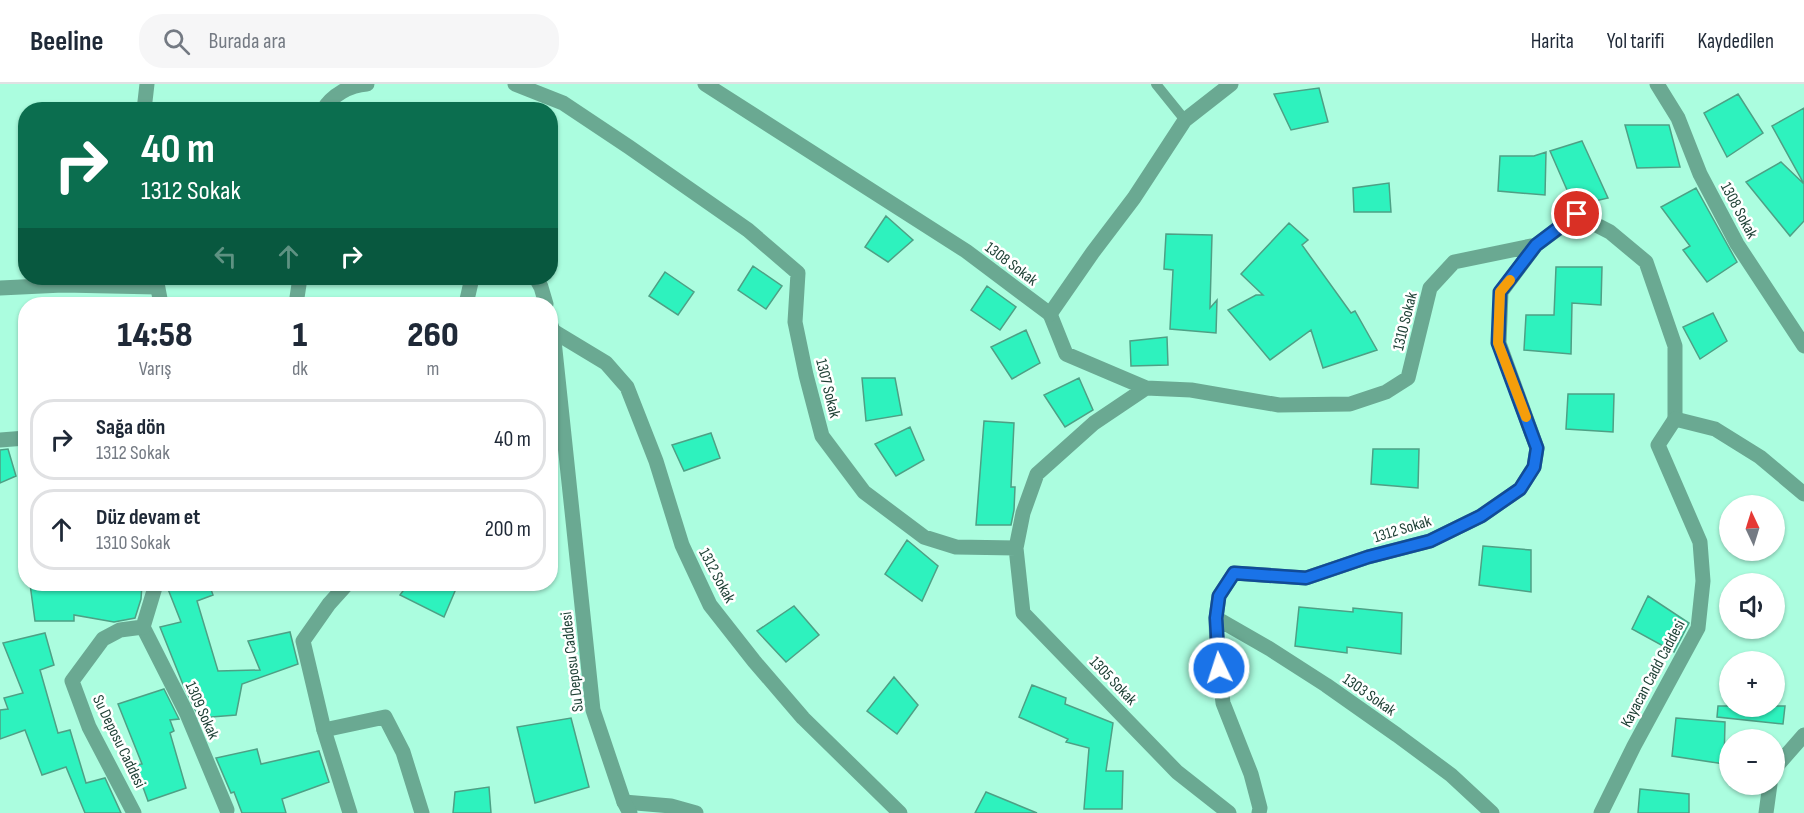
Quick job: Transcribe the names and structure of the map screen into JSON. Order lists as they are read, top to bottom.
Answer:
{
  "streets": {
    "street": [
      "1308 Sokak",
      "1310 Sokak",
      "1307 Sokak",
      "1312 Sokak",
      "Su Deposu Caddesi",
      "Kayacan Cadd Caddesi",
      "1305 Sokak",
      "1303 Sokak",
      "1309 Sokak"
    ]
  },
  "crossings": [
    ["1308 Sokak", "1310 Sokak"],
    ["1310 Sokak", "1312 Sokak"],
    ["1310 Sokak", "Kayacan Cadd Caddesi"],
    ["1307 Sokak", "1305 Sokak"],
    ["1312 Sokak", "1303 Sokak"],
    ["Su Deposu Caddesi", "1309 Sokak"]
  ],
  "north": "top",
  "page": {
    "header": "Beeline",
    "search": "Burada ara",
    "nav": ["Harita", "Yol tarifi", "Kaydedilen"],
    "turn": ["40 m", "1312 Sokak"],
    "eta": [
      "14:58",
      "Varış",
      "1",
      "dk",
      "260",
      "m"
    ],
    "list": [
      {
        "name": "Sağa dön",
        "note": "1312 Sokak",
        "value": "40 m"
      },
      {
        "name": "Düz devam et",
        "note": "1310 Sokak",
        "value": "200 m"
      }
    ],
    "map_buttons": ["+", "−"]
  }
}
